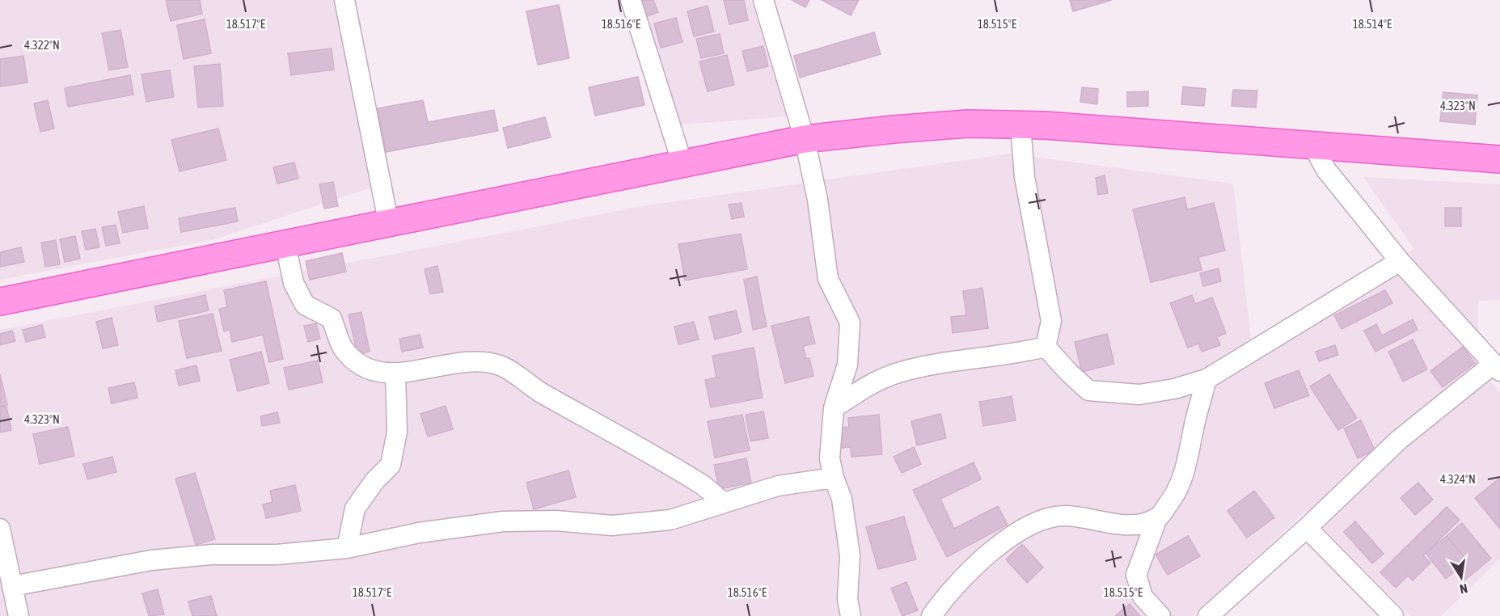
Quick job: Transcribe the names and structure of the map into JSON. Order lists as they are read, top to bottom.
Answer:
{
  "north": "bottom",
  "coordinates": [
    "18.517°E",
    "18.516°E",
    "18.515°E",
    "18.514°E",
    "4.322°N",
    "4.323°N",
    "4.324°N"
  ]
}
